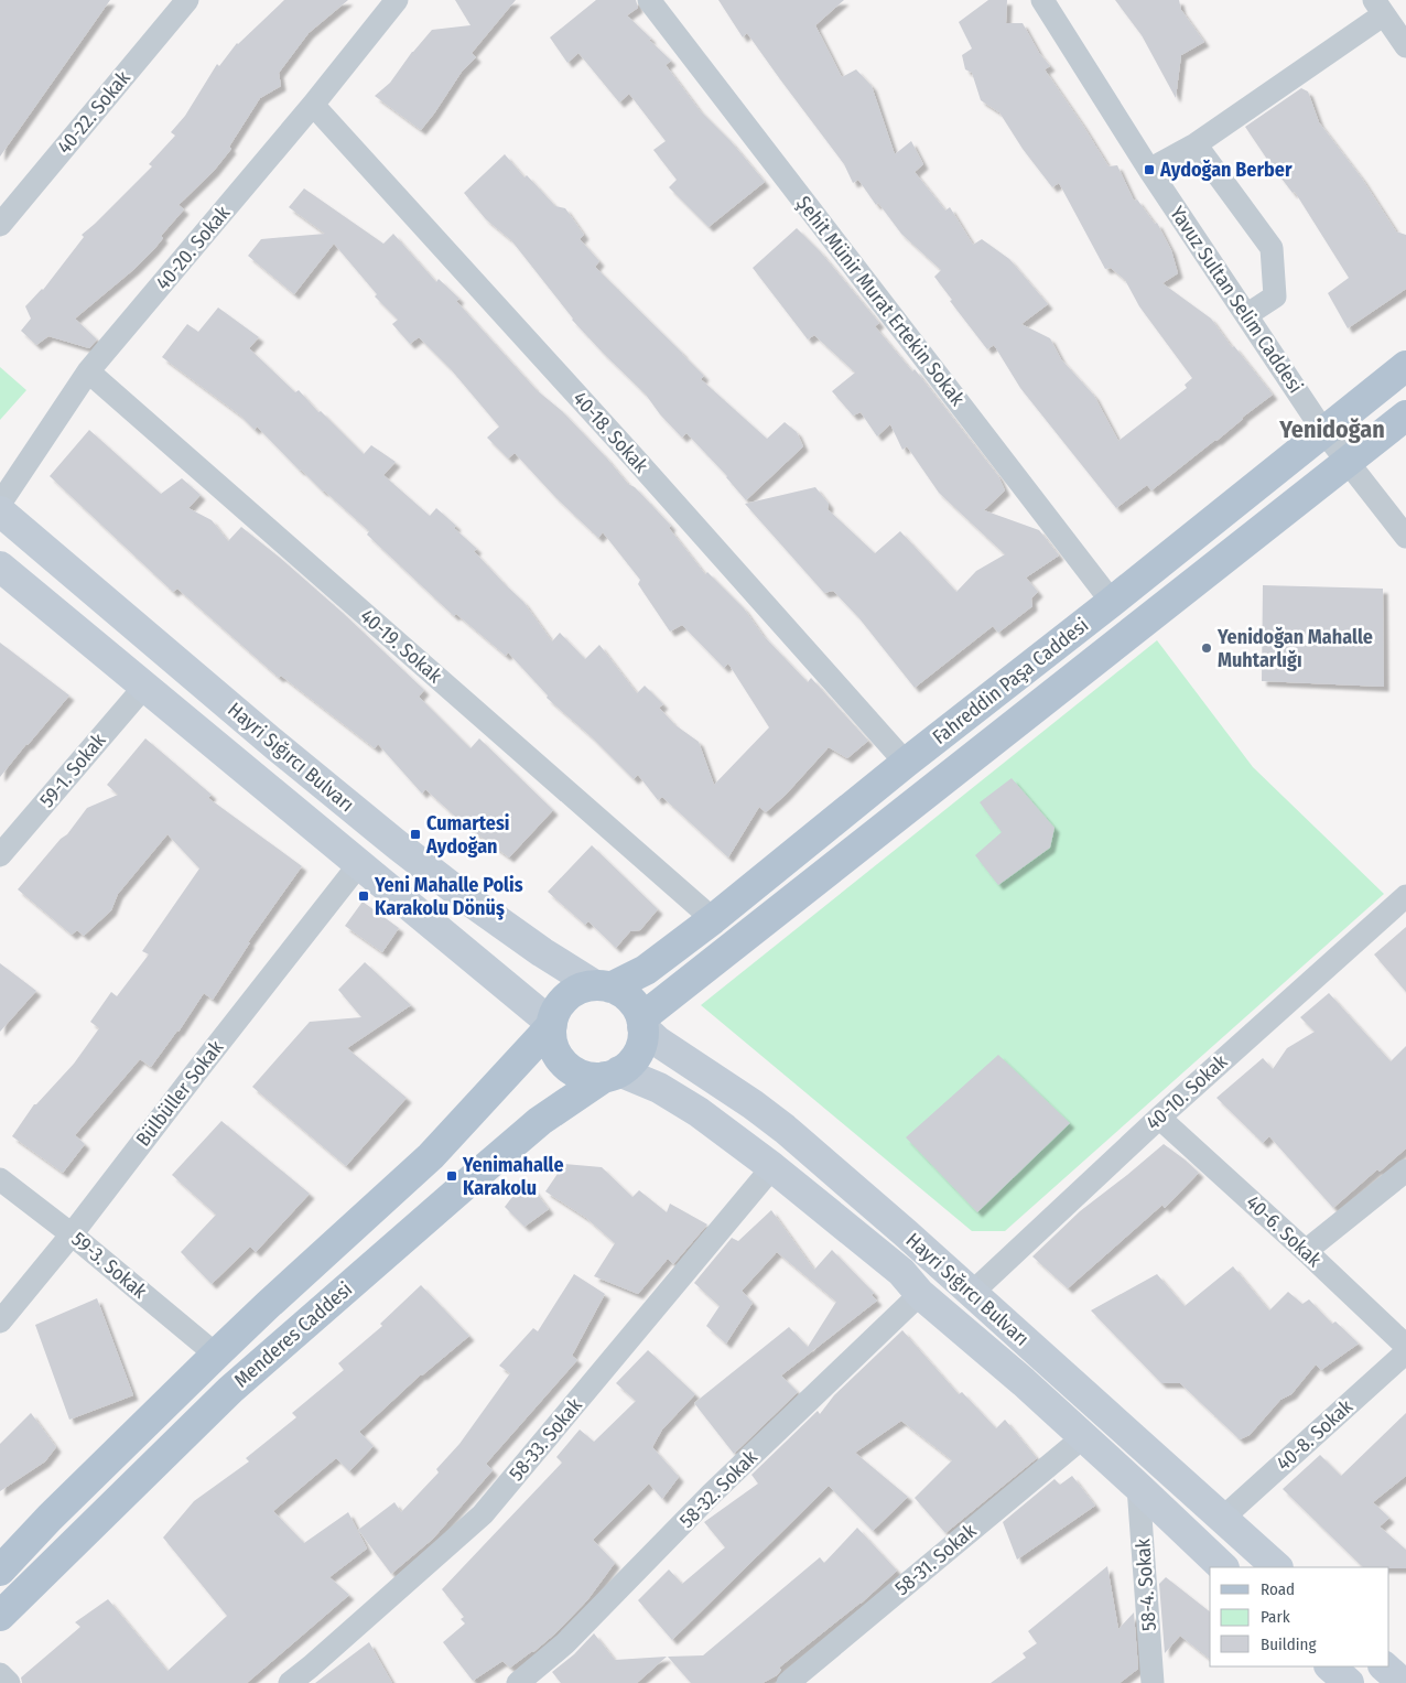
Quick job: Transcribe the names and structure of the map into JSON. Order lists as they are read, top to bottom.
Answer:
{
  "streets": {
    "main road": ["Fahreddin Paşa Caddesi", "Hayri Sığırcı Bulvarı", "Menderes Caddesi"],
    "street": [
      "40-22. Sokak",
      "40-20. Sokak",
      "Yavuz Sultan Selim Caddesi",
      "Şehit Münir Murat Ertekin Sokak",
      "40-18. Sokak",
      "40-19. Sokak",
      "59-1. Sokak",
      "40-10. Sokak",
      "Bülbüller Sokak",
      "40-6. Sokak",
      "59-3. Sokak",
      "40-8. Sokak",
      "58-33. Sokak",
      "58-32. Sokak",
      "58-31. Sokak",
      "58-4. Sokak"
    ]
  },
  "crossings": [
    ["40-20. Sokak", "40-18. Sokak"],
    ["40-20. Sokak", "40-19. Sokak"],
    ["Yavuz Sultan Selim Caddesi", "Fahreddin Paşa Caddesi"],
    ["Şehit Münir Murat Ertekin Sokak", "Fahreddin Paşa Caddesi"],
    ["40-18. Sokak", "Fahreddin Paşa Caddesi"],
    ["40-19. Sokak", "Fahreddin Paşa Caddesi"],
    ["Fahreddin Paşa Caddesi", "Hayri Sığırcı Bulvarı"],
    ["Fahreddin Paşa Caddesi", "Menderes Caddesi"],
    ["Hayri Sığırcı Bulvarı", "59-1. Sokak"],
    ["Hayri Sığırcı Bulvarı", "40-10. Sokak"],
    ["Hayri Sığırcı Bulvarı", "Bülbüller Sokak"],
    ["Hayri Sığırcı Bulvarı", "Menderes Caddesi"],
    ["Hayri Sığırcı Bulvarı", "40-8. Sokak"],
    ["Hayri Sığırcı Bulvarı", "58-33. Sokak"],
    ["Hayri Sığırcı Bulvarı", "58-32. Sokak"],
    ["Hayri Sığırcı Bulvarı", "58-31. Sokak"],
    ["Hayri Sığırcı Bulvarı", "58-4. Sokak"],
    ["40-10. Sokak", "40-6. Sokak"],
    ["Bülbüller Sokak", "59-3. Sokak"],
    ["59-3. Sokak", "Menderes Caddesi"]
  ],
  "districts": ["Yenidoğan"],
  "places": {
    "transit": [
      "Aydoğan Berber",
      "Cumartesi Aydoğan",
      "Yeni Mahalle Polis Karakolu Dönüş",
      "Yenimahalle Karakolu"
    ],
    "other": ["Yenidoğan Mahalle Muhtarlığı"]
  },
  "legend": ["Road", "Park", "Building"]
}
